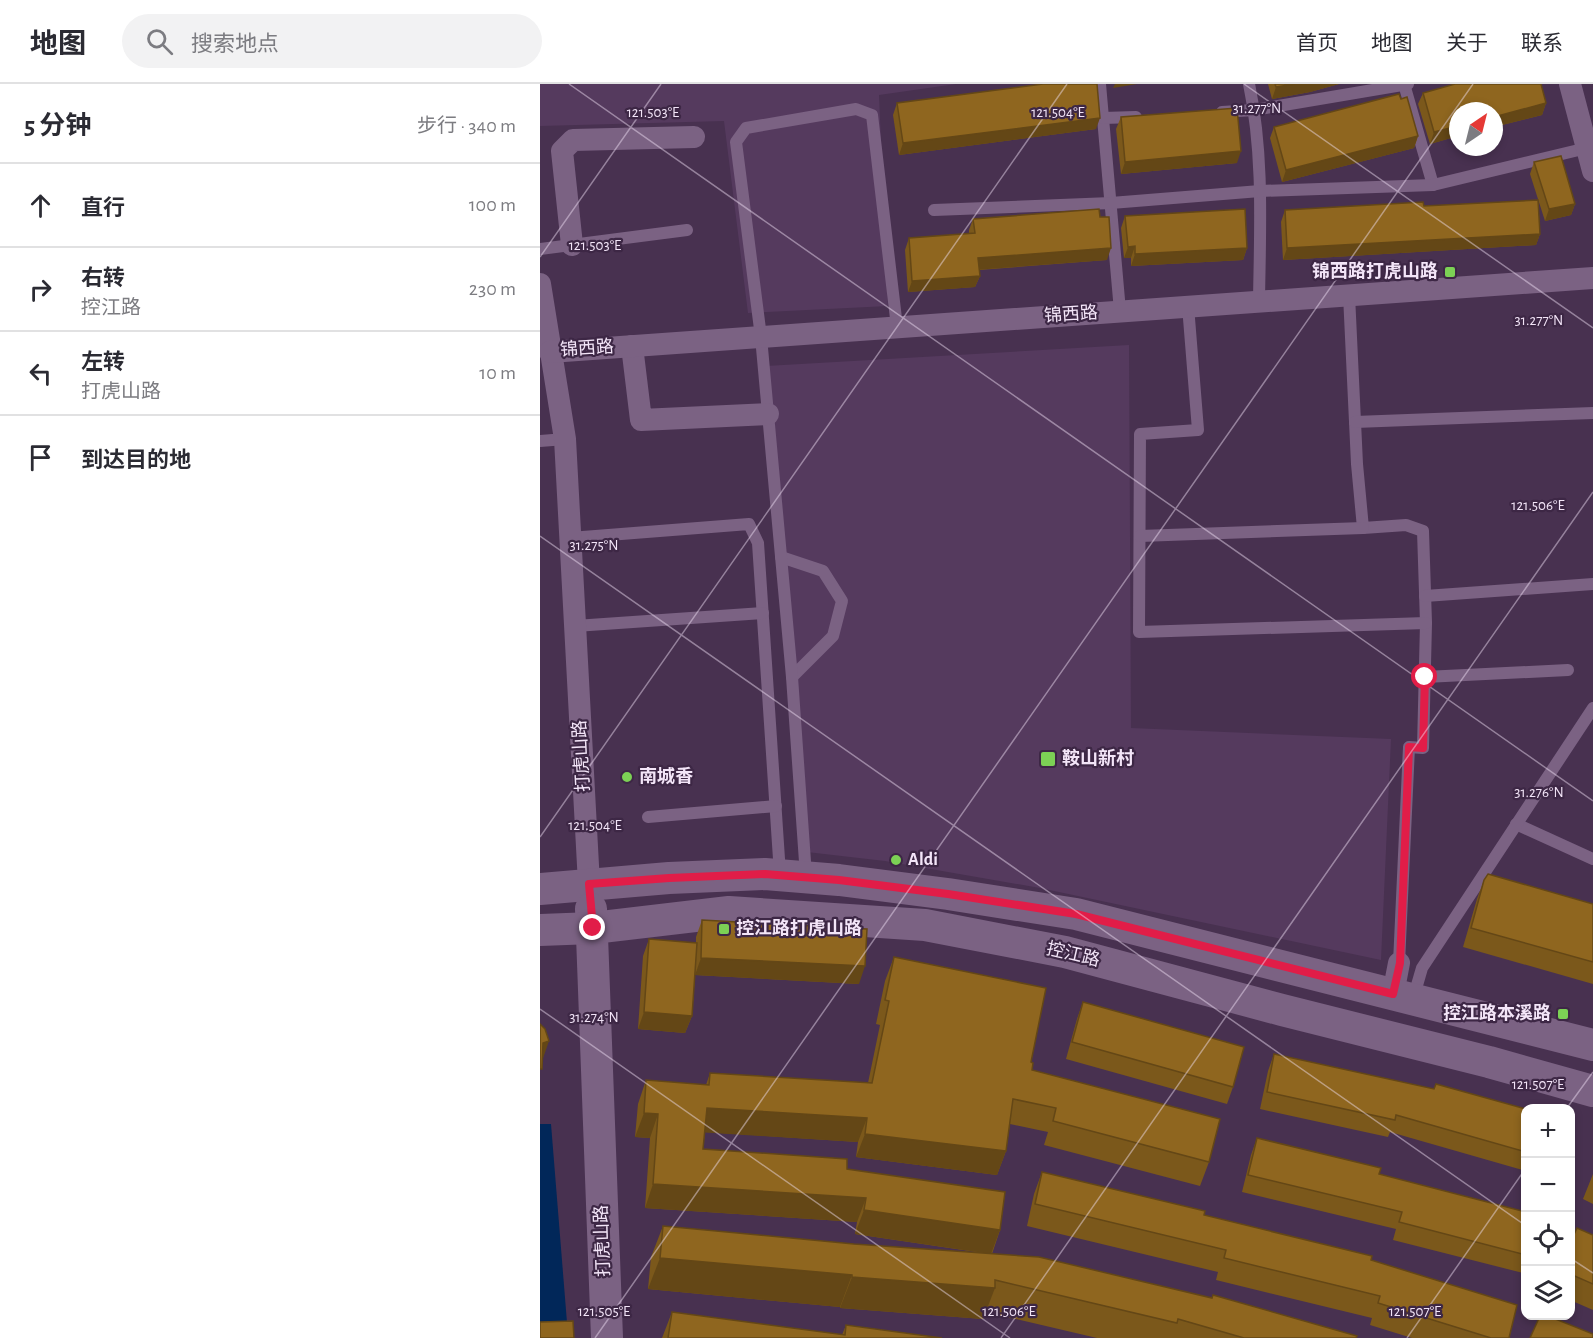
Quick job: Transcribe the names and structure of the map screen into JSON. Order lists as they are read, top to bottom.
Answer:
{
  "streets": {
    "main road": ["打虎山路", "控江路"],
    "street": ["锦西路"]
  },
  "crossings": [
    ["锦西路", "打虎山路"],
    ["打虎山路", "控江路"]
  ],
  "places": {
    "transit": [
      "锦西路打虎山路",
      "鞍山新村",
      "控江路打虎山路",
      "控江路本溪路"
    ],
    "other": ["南城香", "Aldi"]
  },
  "north": "top right",
  "page": {
    "header": "地图",
    "search": "搜索地点",
    "nav": [
      "首页",
      "地图",
      "关于",
      "联系"
    ],
    "heading": ["5 分钟", "步行 · 340 m"],
    "list": [
      ["直行", "100 m"],
      ["右转", "控江路", "230 m"],
      ["左转", "打虎山路", "10 m"],
      "到达目的地"
    ],
    "map_buttons": ["+", "−"]
  },
  "coordinates": [
    "31.277°N",
    "121.503°E",
    "121.504°E",
    "121.506°E",
    "31.275°N",
    "31.276°N",
    "31.274°N",
    "121.507°E",
    "121.505°E"
  ]
}
